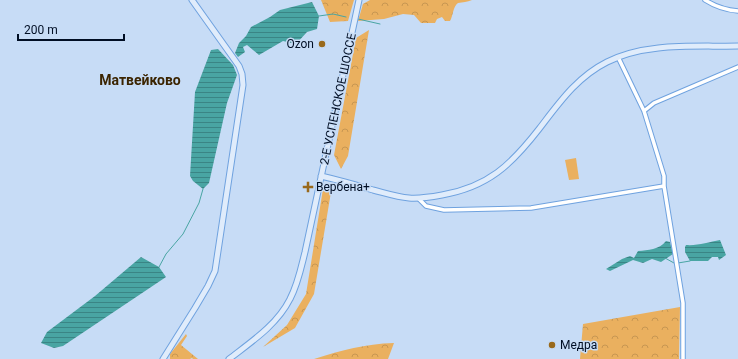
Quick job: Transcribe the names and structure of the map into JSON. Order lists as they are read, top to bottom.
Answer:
{
  "streets": {
    "main road": ["2-Е УСПЕНСКОЕ ШОССЕ"]
  },
  "districts": ["Матвейково"],
  "places": {
    "other": ["Ozon", "Медра"],
    "health": ["Вербена+"]
  },
  "scale_bar": "200 m"
}
